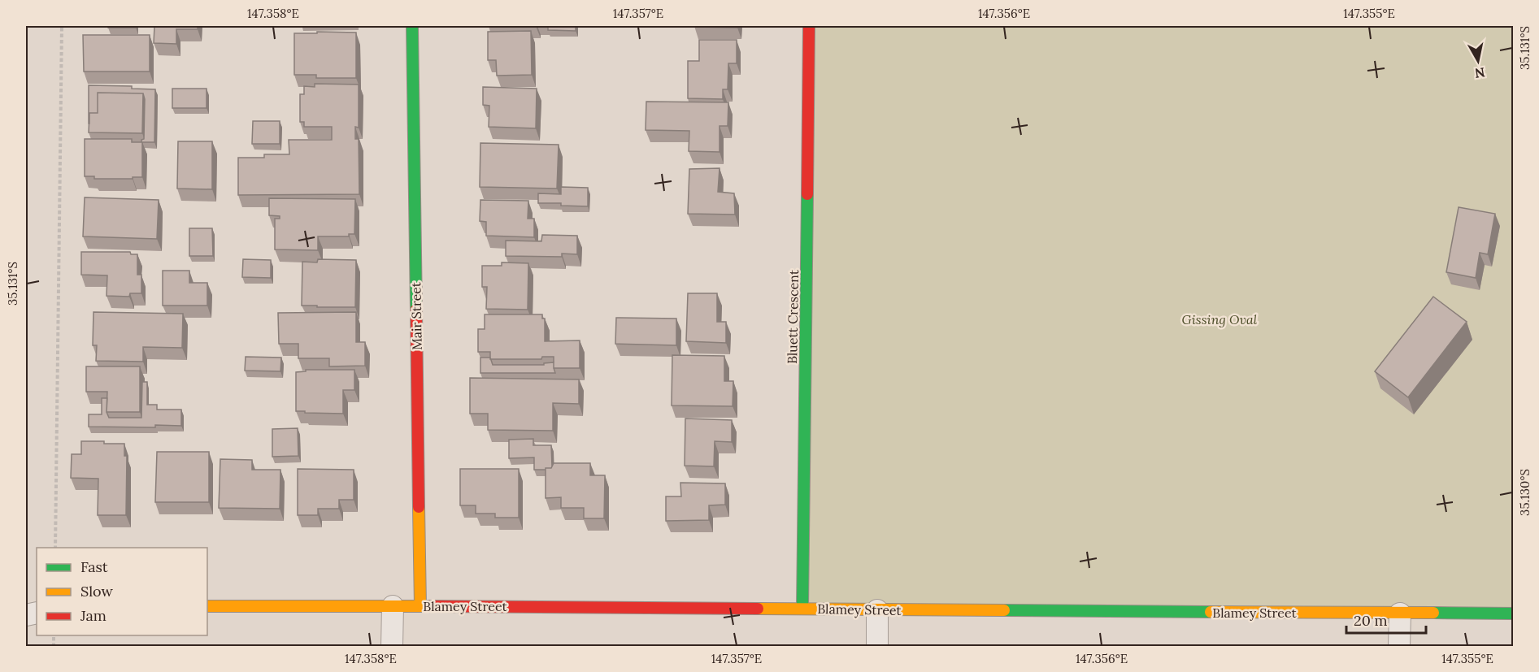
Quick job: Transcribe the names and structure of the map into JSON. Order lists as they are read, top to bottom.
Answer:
{
  "streets": {
    "street": ["Mair Street", "Bluett Crescent", "Blamey Street"]
  },
  "crossings": [
    ["Mair Street", "Blamey Street"],
    ["Bluett Crescent", "Blamey Street"]
  ],
  "parks": ["Gissing Oval"],
  "legend": ["Fast", "Slow", "Jam"],
  "scale_bar": "20 m",
  "north": "bottom",
  "coordinates": [
    "147.358°E",
    "147.357°E",
    "147.356°E",
    "147.355°E",
    "35.131°S",
    "35.130°S"
  ]
}
